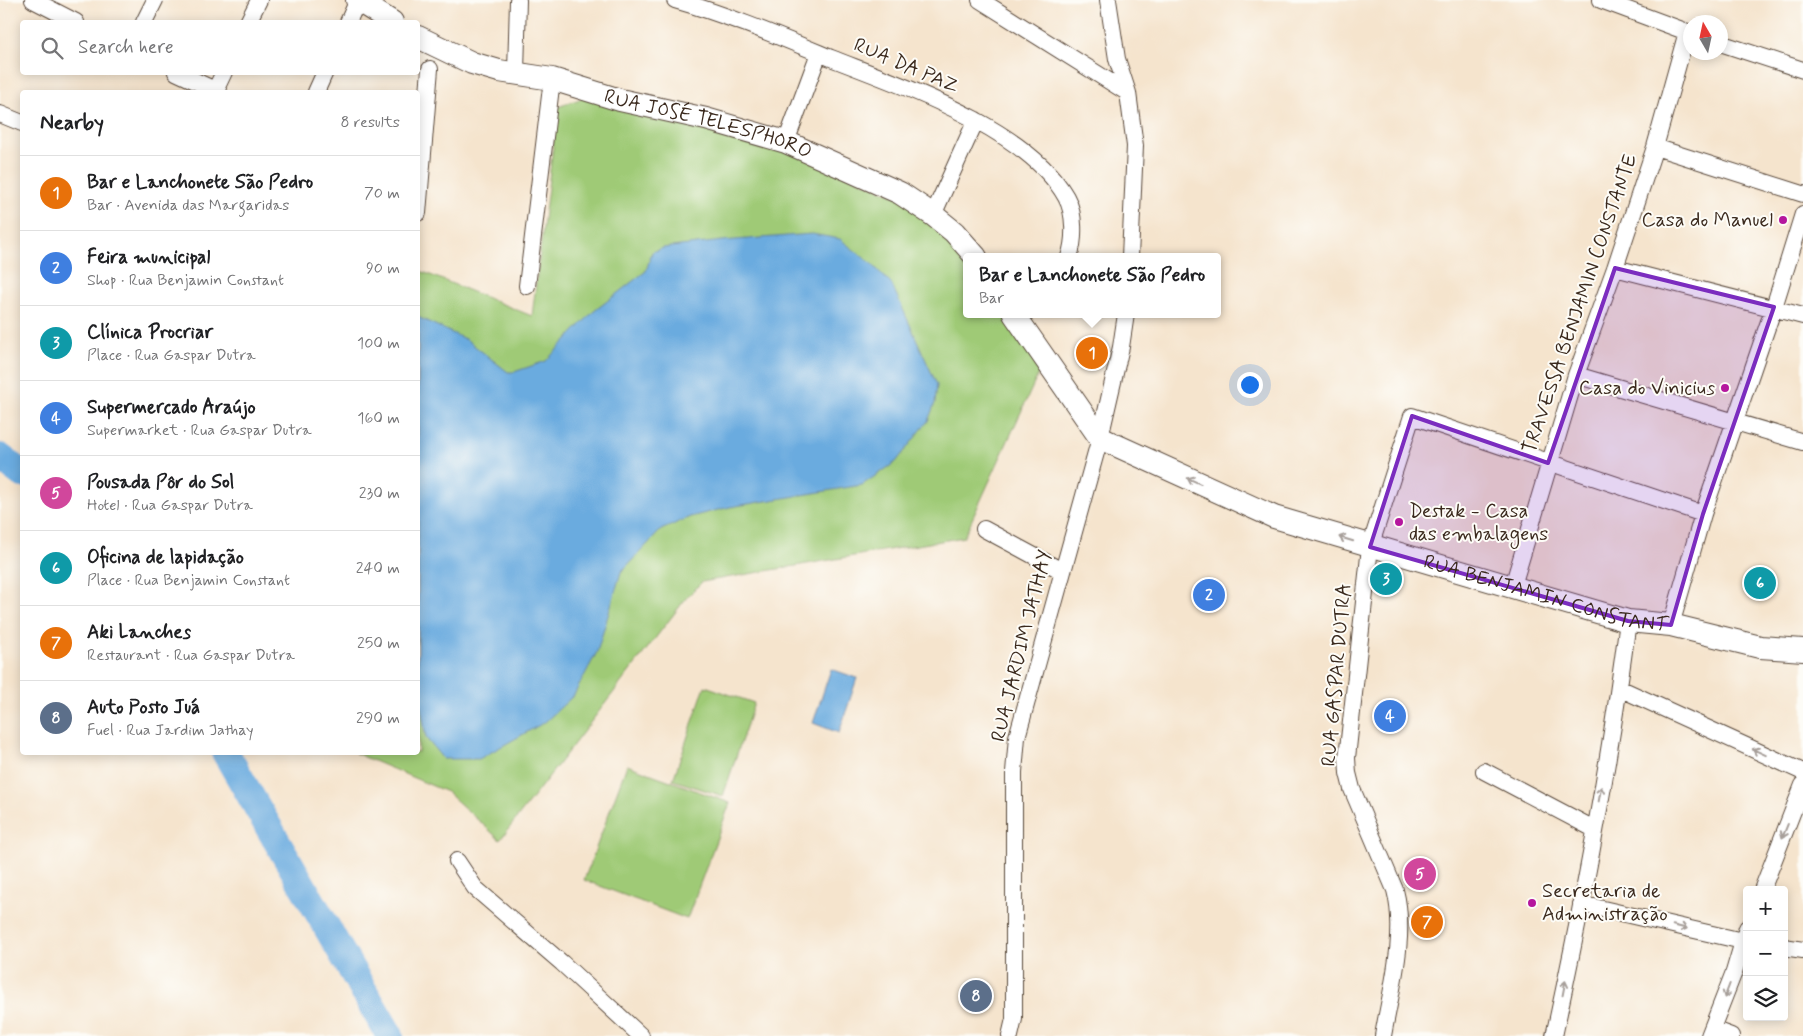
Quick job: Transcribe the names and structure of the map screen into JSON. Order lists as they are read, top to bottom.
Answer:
{
  "streets": {
    "street": [
      "RUA DA PAZ",
      "RUA JOSÉ TELESPHORO",
      "TRAVESSA BENJAMIN CONSTANTE",
      "RUA BENJAMIN CONSTANT",
      "RUA JARDIM JATHAY",
      "RUA GASPAR DUTRA"
    ]
  },
  "crossings": [
    ["TRAVESSA BENJAMIN CONSTANTE", "RUA BENJAMIN CONSTANT"],
    ["TRAVESSA BENJAMIN CONSTANTE", "RUA GASPAR DUTRA"],
    ["RUA BENJAMIN CONSTANT", "RUA JARDIM JATHAY"],
    ["RUA BENJAMIN CONSTANT", "RUA GASPAR DUTRA"]
  ],
  "one_way": ["RUA BENJAMIN CONSTANT"],
  "places": [
    "Casa do Manuel",
    "Casa do Vinicius",
    "Destak - Casa das embalagens",
    "Secretaria de Administração"
  ],
  "north": "top",
  "page": {
    "search": "Search here",
    "heading": ["Nearby", "8 results"],
    "list": [
      {
        "mark": "1",
        "name": "Bar e Lanchonete São Pedro",
        "note": "Bar · Avenida das Margaridas",
        "value": "70 m"
      },
      {
        "mark": "2",
        "name": "Feira municipal",
        "note": "Shop · Rua Benjamin Constant",
        "value": "90 m"
      },
      {
        "mark": "3",
        "name": "Clínica Procriar",
        "note": "Place · Rua Gaspar Dutra",
        "value": "100 m"
      },
      {
        "mark": "4",
        "name": "Supermercado Araújo",
        "note": "Supermarket · Rua Gaspar Dutra",
        "value": "160 m"
      },
      {
        "mark": "5",
        "name": "Pousada Pôr do Sol",
        "note": "Hotel · Rua Gaspar Dutra",
        "value": "230 m"
      },
      {
        "mark": "6",
        "name": "Oficina de lapidação",
        "note": "Place · Rua Benjamin Constant",
        "value": "240 m"
      },
      {
        "mark": "7",
        "name": "Aki Lanches",
        "note": "Restaurant · Rua Gaspar Dutra",
        "value": "250 m"
      },
      {
        "mark": "8",
        "name": "Auto Posto Juá",
        "note": "Fuel · Rua Jardim Jathay",
        "value": "290 m"
      }
    ],
    "popup": ["Bar e Lanchonete São Pedro", "Bar"],
    "pins": [
      "1",
      "3",
      "6",
      "2",
      "4",
      "5",
      "7",
      "8"
    ],
    "map_buttons": ["+", "−"]
  }
}
